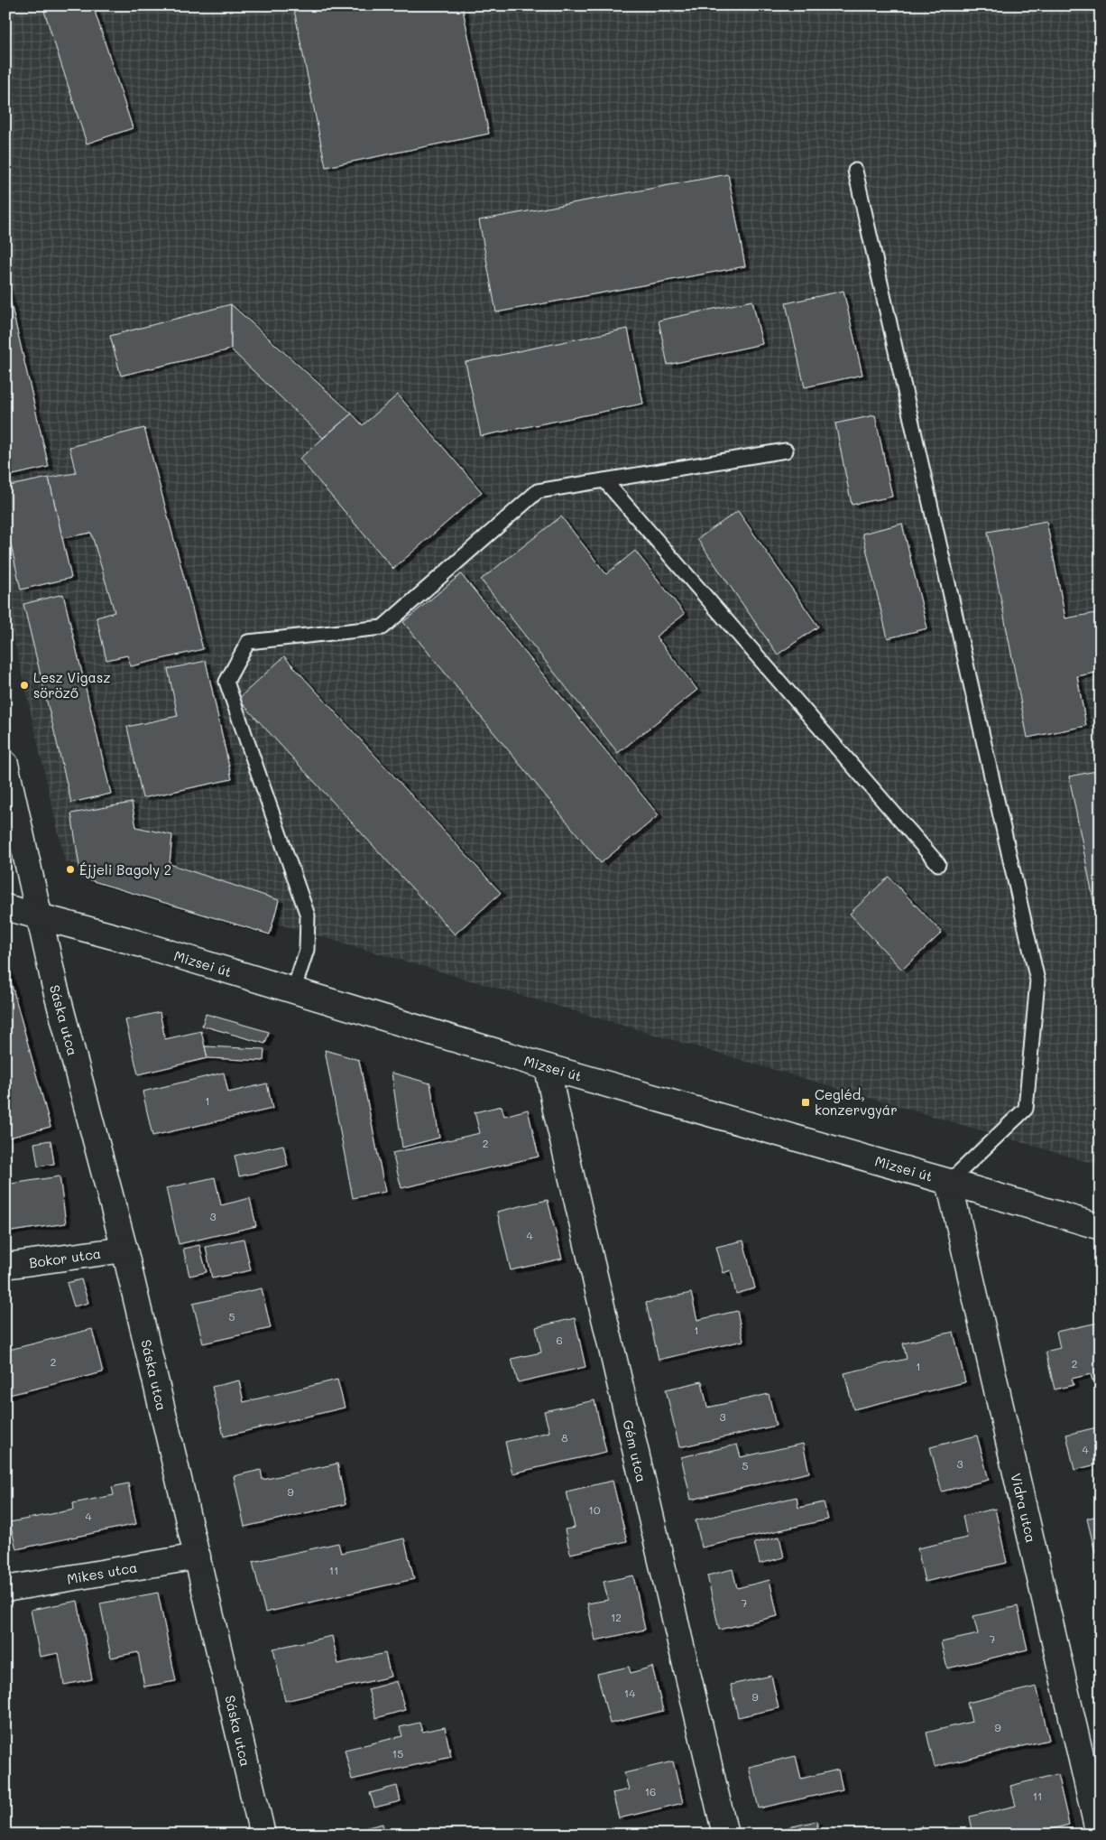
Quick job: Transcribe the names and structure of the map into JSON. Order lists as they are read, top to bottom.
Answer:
{
  "streets": {
    "street": [
      "Mizsei út",
      "Sáska utca",
      "Bokor utca",
      "Gém utca",
      "Vidra utca",
      "Mikes utca"
    ]
  },
  "crossings": [
    ["Mizsei út", "Sáska utca"],
    ["Mizsei út", "Gém utca"],
    ["Mizsei út", "Vidra utca"],
    ["Sáska utca", "Bokor utca"],
    ["Sáska utca", "Mikes utca"]
  ],
  "places": {
    "other": ["Lesz Vigasz söröző", "Éjjeli Bagoly 2"],
    "transit": ["Cegléd, konzervgyár"]
  },
  "house_numbers": [
    "1",
    "2",
    "3",
    "4",
    "5",
    "1",
    "6",
    "2",
    "2",
    "1",
    "3",
    "8",
    "4",
    "3",
    "5",
    "9",
    "10",
    "4",
    "11",
    "7",
    "12",
    "7",
    "14",
    "9",
    "9",
    "15",
    "16",
    "11"
  ]
}
